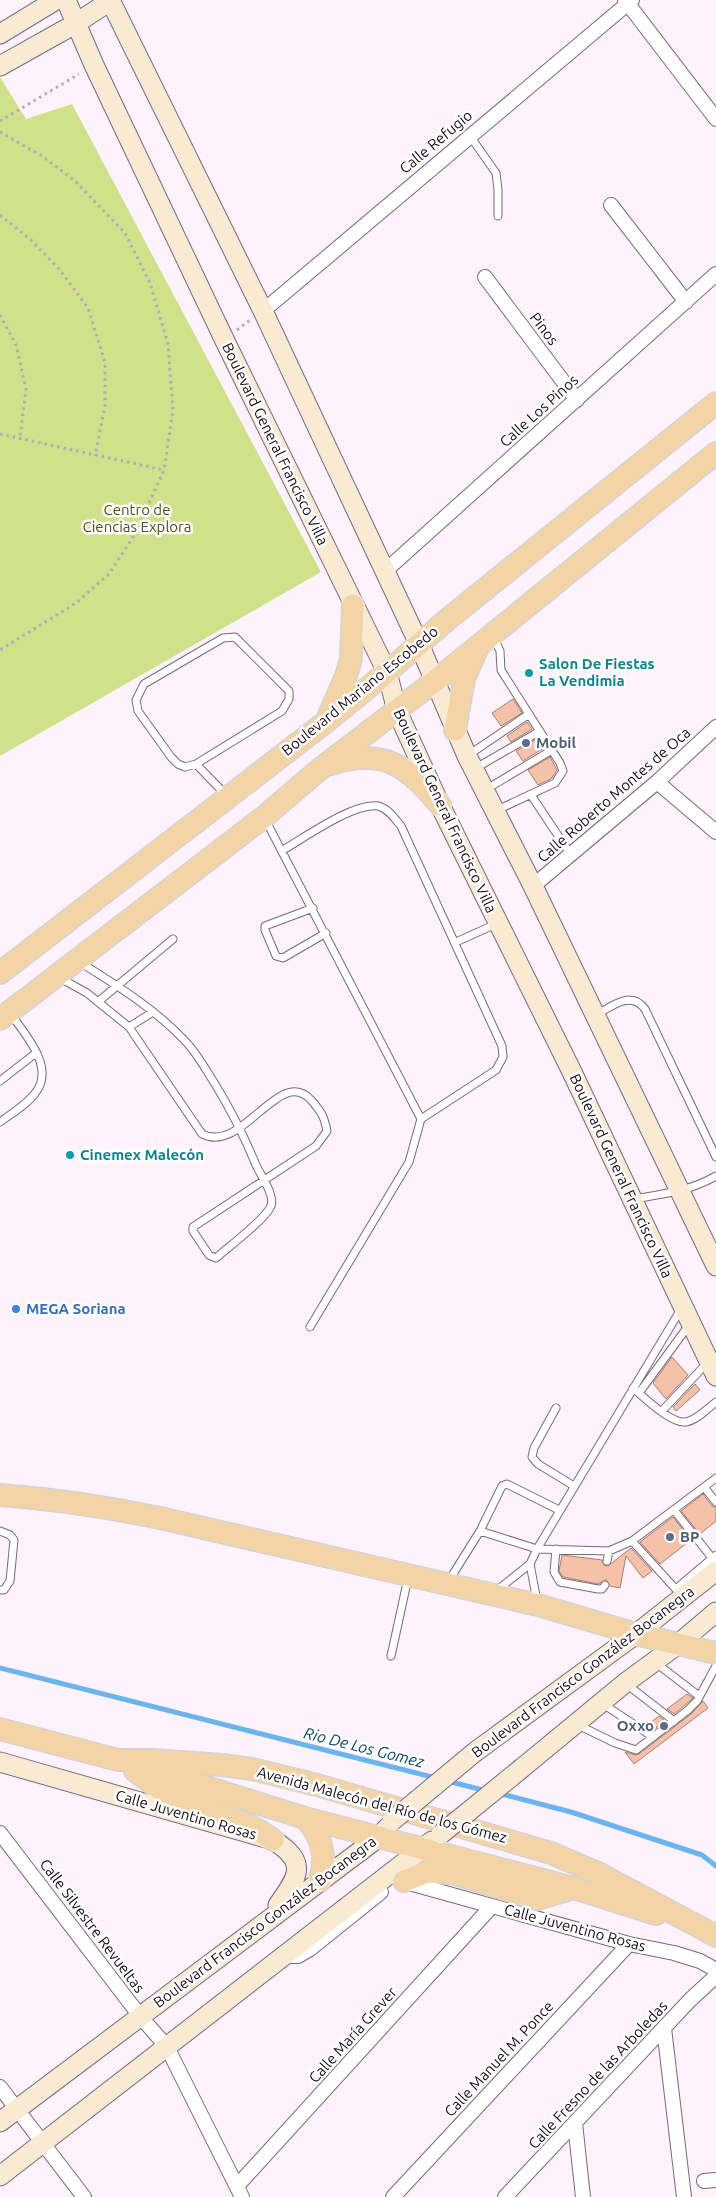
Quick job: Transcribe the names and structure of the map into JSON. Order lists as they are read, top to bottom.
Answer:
{
  "streets": {
    "main road": [
      "Boulevard General Francisco Villa",
      "Boulevard Mariano Escobedo",
      "Boulevard Francisco González Bocanegra",
      "Avenida Malecón del Río de los Gómez",
      "Calle Juventino Rosas"
    ],
    "street": [
      "Calle Refugio",
      "Pinos",
      "Calle Los Pinos",
      "Calle Roberto Montes de Oca",
      "Calle Silvestre Revueltas",
      "Calle María Grever",
      "Calle Manuel M. Ponce",
      "Calle Fresno de las Arboledas"
    ]
  },
  "crossings": [
    ["Pinos", "Calle Los Pinos"],
    ["Boulevard General Francisco Villa", "Boulevard Mariano Escobedo"],
    ["Boulevard Francisco González Bocanegra", "Calle Juventino Rosas"],
    ["Boulevard Francisco González Bocanegra", "Calle Silvestre Revueltas"],
    ["Calle Juventino Rosas", "Calle María Grever"],
    ["Calle Juventino Rosas", "Calle Manuel M. Ponce"],
    ["Calle Silvestre Revueltas", "Calle María Grever"]
  ],
  "water": ["Rio De Los Gomez"],
  "parks": ["Centro de Ciencias Explora"],
  "places": [
    "Salon De Fiestas La Vendimia",
    "Mobil",
    "Cinemex Malecón",
    "MEGA Soriana",
    "BP",
    "Oxxo"
  ]
}
